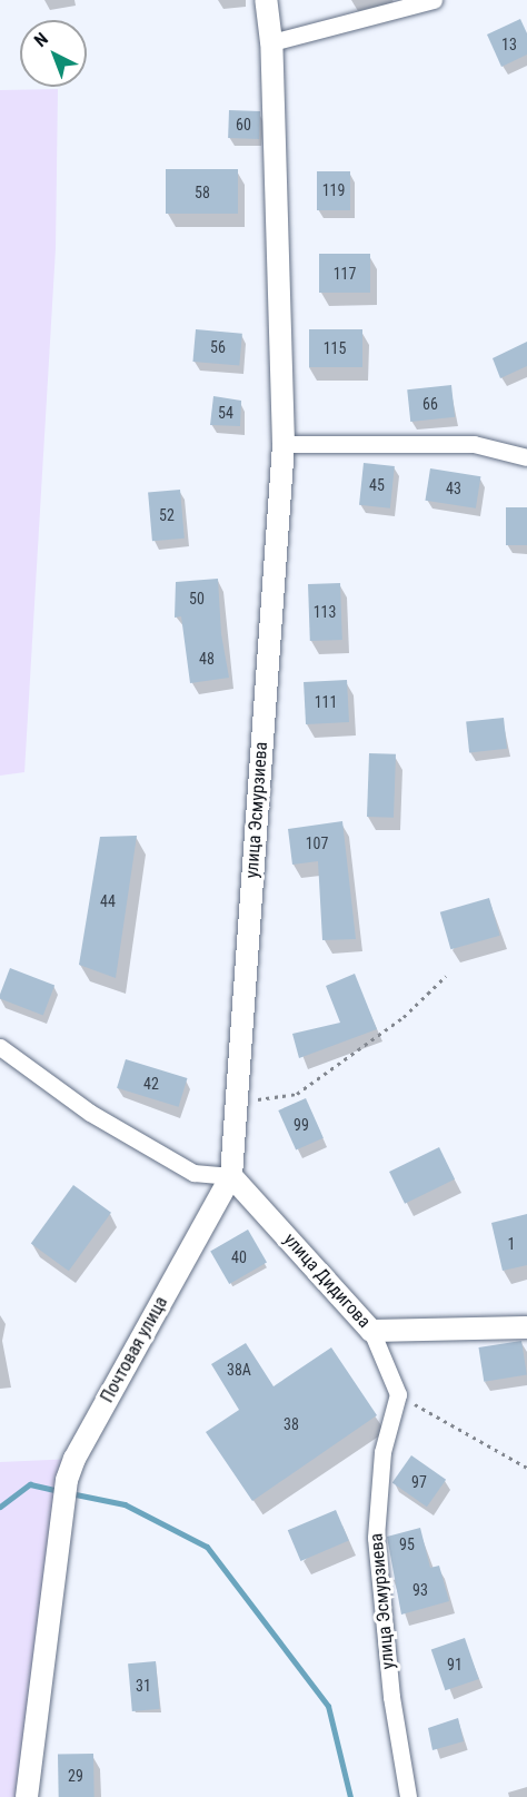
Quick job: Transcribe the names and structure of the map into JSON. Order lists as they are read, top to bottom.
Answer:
{
  "streets": {
    "street": ["улица Эсмурзиева", "улица Дидигова", "Почтовая улица"]
  },
  "crossings": [
    ["улица Эсмурзиева", "улица Дидигова"],
    ["улица Эсмурзиева", "Почтовая улица"],
    ["улица Дидигова", "Почтовая улица"]
  ],
  "house_numbers": [
    "13",
    "60",
    "119",
    "58",
    "117",
    "56",
    "115",
    "66",
    "54",
    "45",
    "43",
    "52",
    "50",
    "113",
    "48",
    "111",
    "107",
    "44",
    "42",
    "99",
    "1",
    "40",
    "38А",
    "38",
    "97",
    "95",
    "93",
    "91",
    "31",
    "29"
  ],
  "north": "top left"
}
